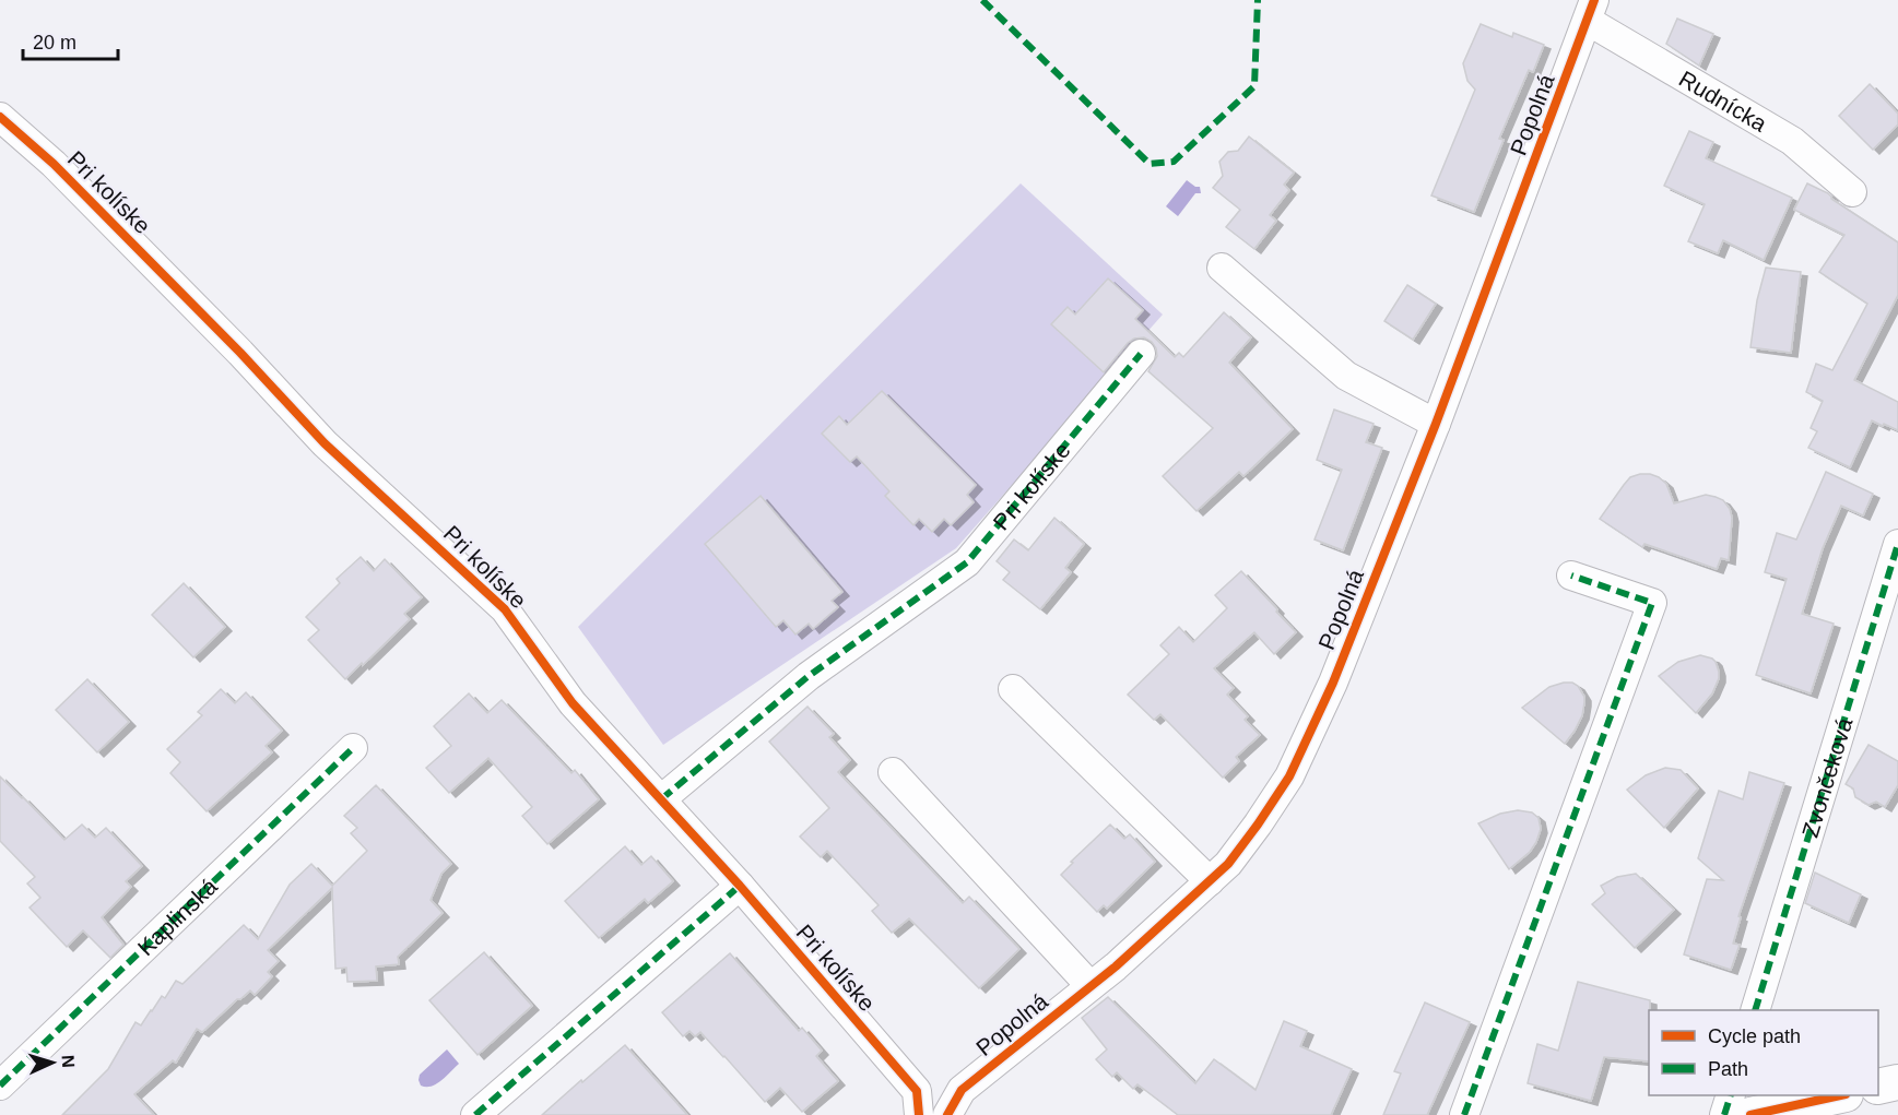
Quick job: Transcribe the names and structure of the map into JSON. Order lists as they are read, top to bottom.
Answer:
{
  "streets": {
    "street": [
      "Rudnícka",
      "Popolná",
      "Pri kolíske",
      "Zvončeková",
      "Kaplinská"
    ]
  },
  "crossings": [
    ["Rudnícka", "Popolná"]
  ],
  "legend": ["Cycle path", "Path"],
  "scale_bar": "20 m",
  "north": "right"
}
